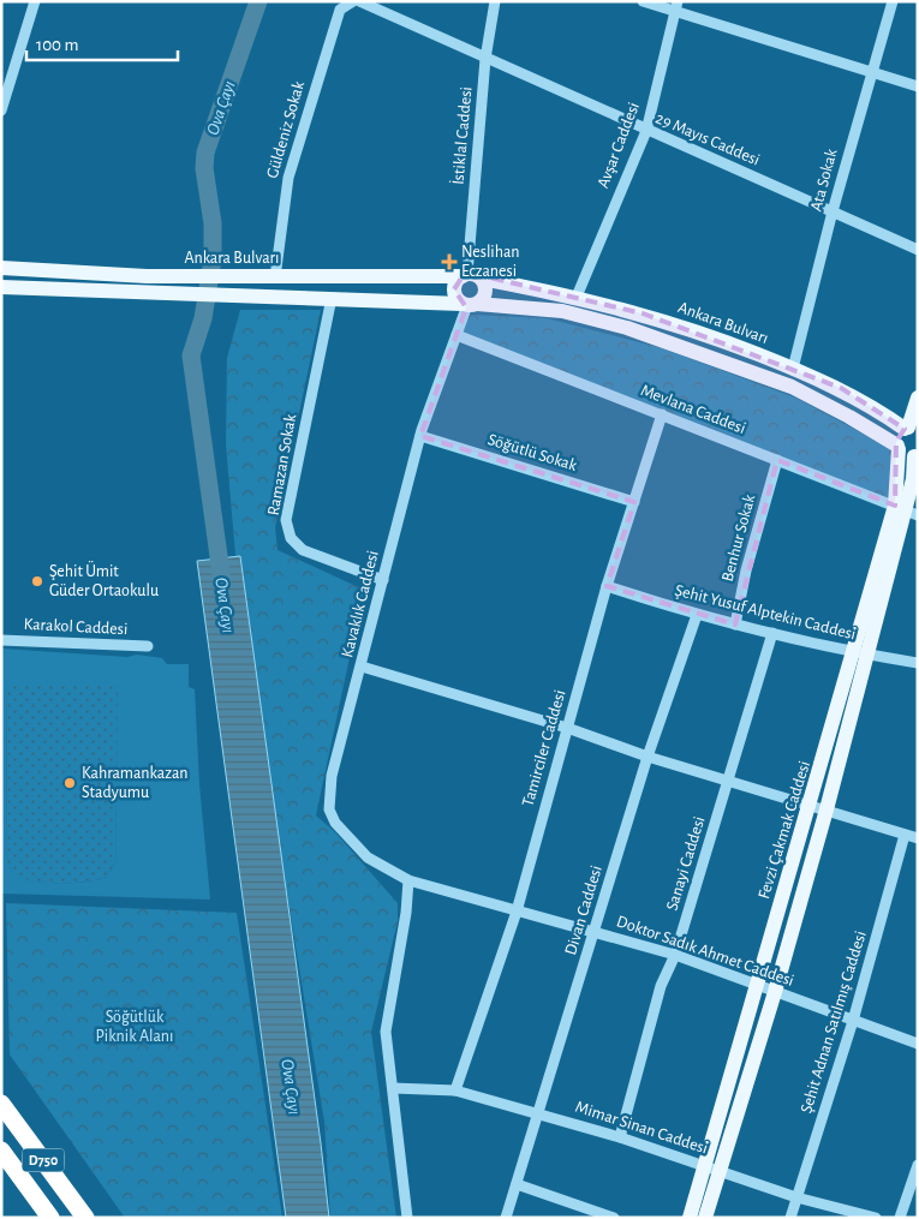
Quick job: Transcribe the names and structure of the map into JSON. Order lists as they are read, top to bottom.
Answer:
{
  "streets": {
    "highway": ["D750"],
    "main road": ["Ankara Bulvarı", "Fevzi Çakmak Caddesi"],
    "street": [
      "Güldeniz Sokak",
      "İstiklal Caddesi",
      "29 Mayıs Caddesi",
      "Avşar Caddesi",
      "Ata Sokak",
      "Mevlana Caddesi",
      "Söğütlü Sokak",
      "Ramazan Sokak",
      "Benhur Sokak",
      "Kavaklık Caddesi",
      "Şehit Yusuf Alptekin Caddesi",
      "Karakol Caddesi",
      "Tamirciler Caddesi",
      "Sanayi Caddesi",
      "Divan Caddesi",
      "Doktor Sadık Ahmet Caddesi",
      "Şehit Adnan Satılmış Caddesi",
      "Mimar Sinan Caddesi"
    ]
  },
  "crossings": [
    ["Güldeniz Sokak", "Ankara Bulvarı"],
    ["İstiklal Caddesi", "29 Mayıs Caddesi"],
    ["İstiklal Caddesi", "Ankara Bulvarı"],
    ["29 Mayıs Caddesi", "Avşar Caddesi"],
    ["29 Mayıs Caddesi", "Ata Sokak"],
    ["Avşar Caddesi", "Ankara Bulvarı"],
    ["Ata Sokak", "Ankara Bulvarı"],
    ["Ankara Bulvarı", "Fevzi Çakmak Caddesi"],
    ["Mevlana Caddesi", "Benhur Sokak"],
    ["Mevlana Caddesi", "Kavaklık Caddesi"],
    ["Mevlana Caddesi", "Tamirciler Caddesi"],
    ["Mevlana Caddesi", "Fevzi Çakmak Caddesi"],
    ["Söğütlü Sokak", "Kavaklık Caddesi"],
    ["Söğütlü Sokak", "Tamirciler Caddesi"],
    ["Ramazan Sokak", "Kavaklık Caddesi"],
    ["Benhur Sokak", "Şehit Yusuf Alptekin Caddesi"],
    ["Kavaklık Caddesi", "Doktor Sadık Ahmet Caddesi"],
    ["Şehit Yusuf Alptekin Caddesi", "Tamirciler Caddesi"],
    ["Şehit Yusuf Alptekin Caddesi", "Fevzi Çakmak Caddesi"],
    ["Şehit Yusuf Alptekin Caddesi", "Sanayi Caddesi"],
    ["Şehit Yusuf Alptekin Caddesi", "Divan Caddesi"],
    ["Tamirciler Caddesi", "Doktor Sadık Ahmet Caddesi"],
    ["Tamirciler Caddesi", "Mimar Sinan Caddesi"],
    ["Fevzi Çakmak Caddesi", "Doktor Sadık Ahmet Caddesi"],
    ["Fevzi Çakmak Caddesi", "Mimar Sinan Caddesi"],
    ["Sanayi Caddesi", "Doktor Sadık Ahmet Caddesi"],
    ["Sanayi Caddesi", "Mimar Sinan Caddesi"],
    ["Divan Caddesi", "Doktor Sadık Ahmet Caddesi"],
    ["Divan Caddesi", "Mimar Sinan Caddesi"],
    ["Doktor Sadık Ahmet Caddesi", "Şehit Adnan Satılmış Caddesi"],
    ["Şehit Adnan Satılmış Caddesi", "Mimar Sinan Caddesi"]
  ],
  "water": ["Ova Çayı"],
  "parks": ["Söğütlük Piknik Alanı"],
  "places": {
    "health": ["Neslihan Eczanesi"],
    "other": ["Şehit Ümit Güder Ortaokulu", "Kahramankazan Stadyumu"]
  },
  "scale_bar": "100 m"
}
